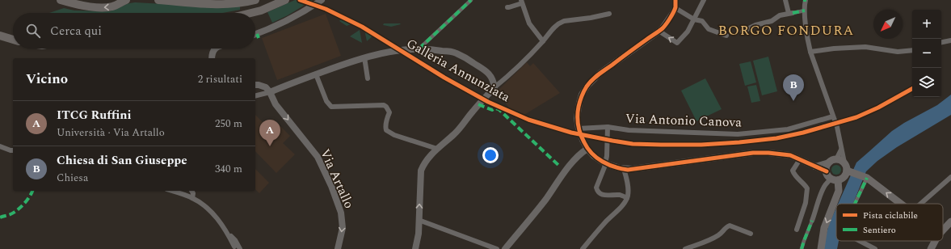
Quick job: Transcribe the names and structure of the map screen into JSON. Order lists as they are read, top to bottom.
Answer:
{
  "streets": {
    "street": ["Via Antonio Canova", "Via Artallo"],
    "cycle path": ["Galleria Annunziata"]
  },
  "one_way": ["Via Artallo"],
  "districts": ["BORGO FONDURA"],
  "legend": ["Pista ciclabile", "Sentiero"],
  "north": "bottom left",
  "page": {
    "map_buttons": ["+", "−"],
    "search": "Cerca qui",
    "heading": ["Vicino", "2 risultati"],
    "pins": ["B", "A"],
    "list": [
      {
        "mark": "A",
        "name": "ITCG Ruffini",
        "note": "Università · Via Artallo",
        "value": "250 m"
      },
      {
        "mark": "B",
        "name": "Chiesa di San Giuseppe",
        "note": "Chiesa",
        "value": "340 m"
      }
    ]
  }
}
